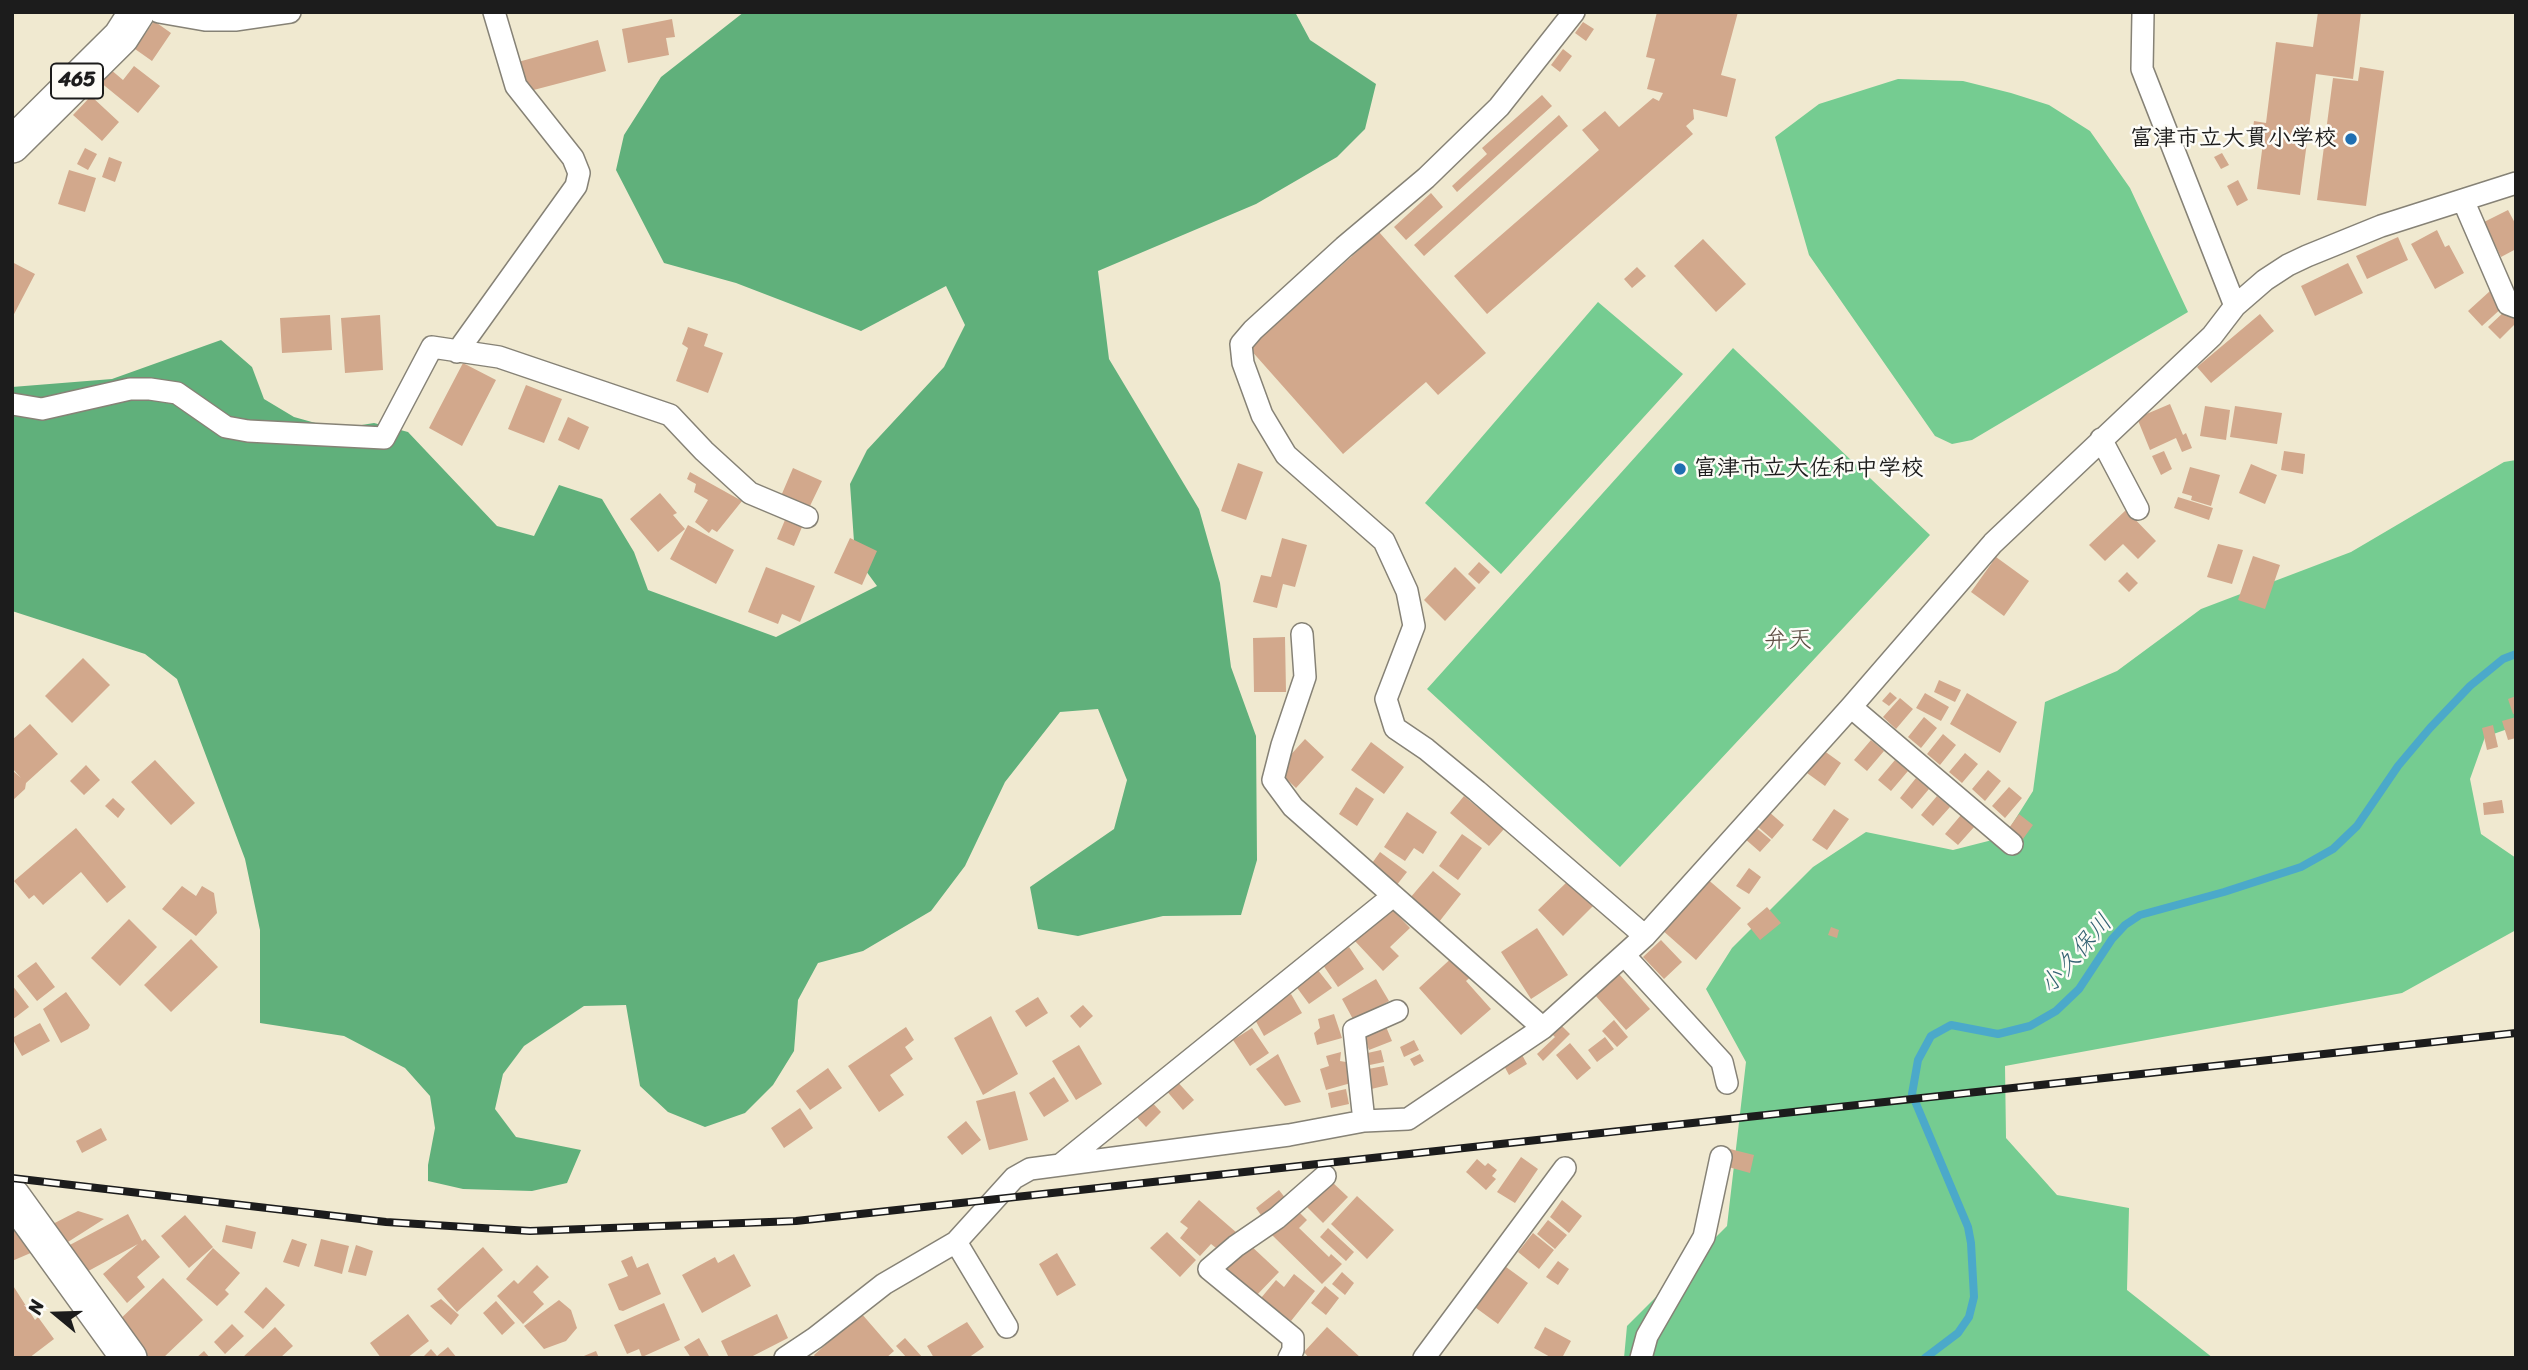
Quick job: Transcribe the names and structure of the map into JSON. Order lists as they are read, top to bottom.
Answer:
{
  "streets": {
    "highway": ["465"]
  },
  "districts": ["弁天"],
  "water": ["小久保川"],
  "places": ["富津市立大貫小学校", "富津市立大佐和中学校"],
  "north": "left"
}
